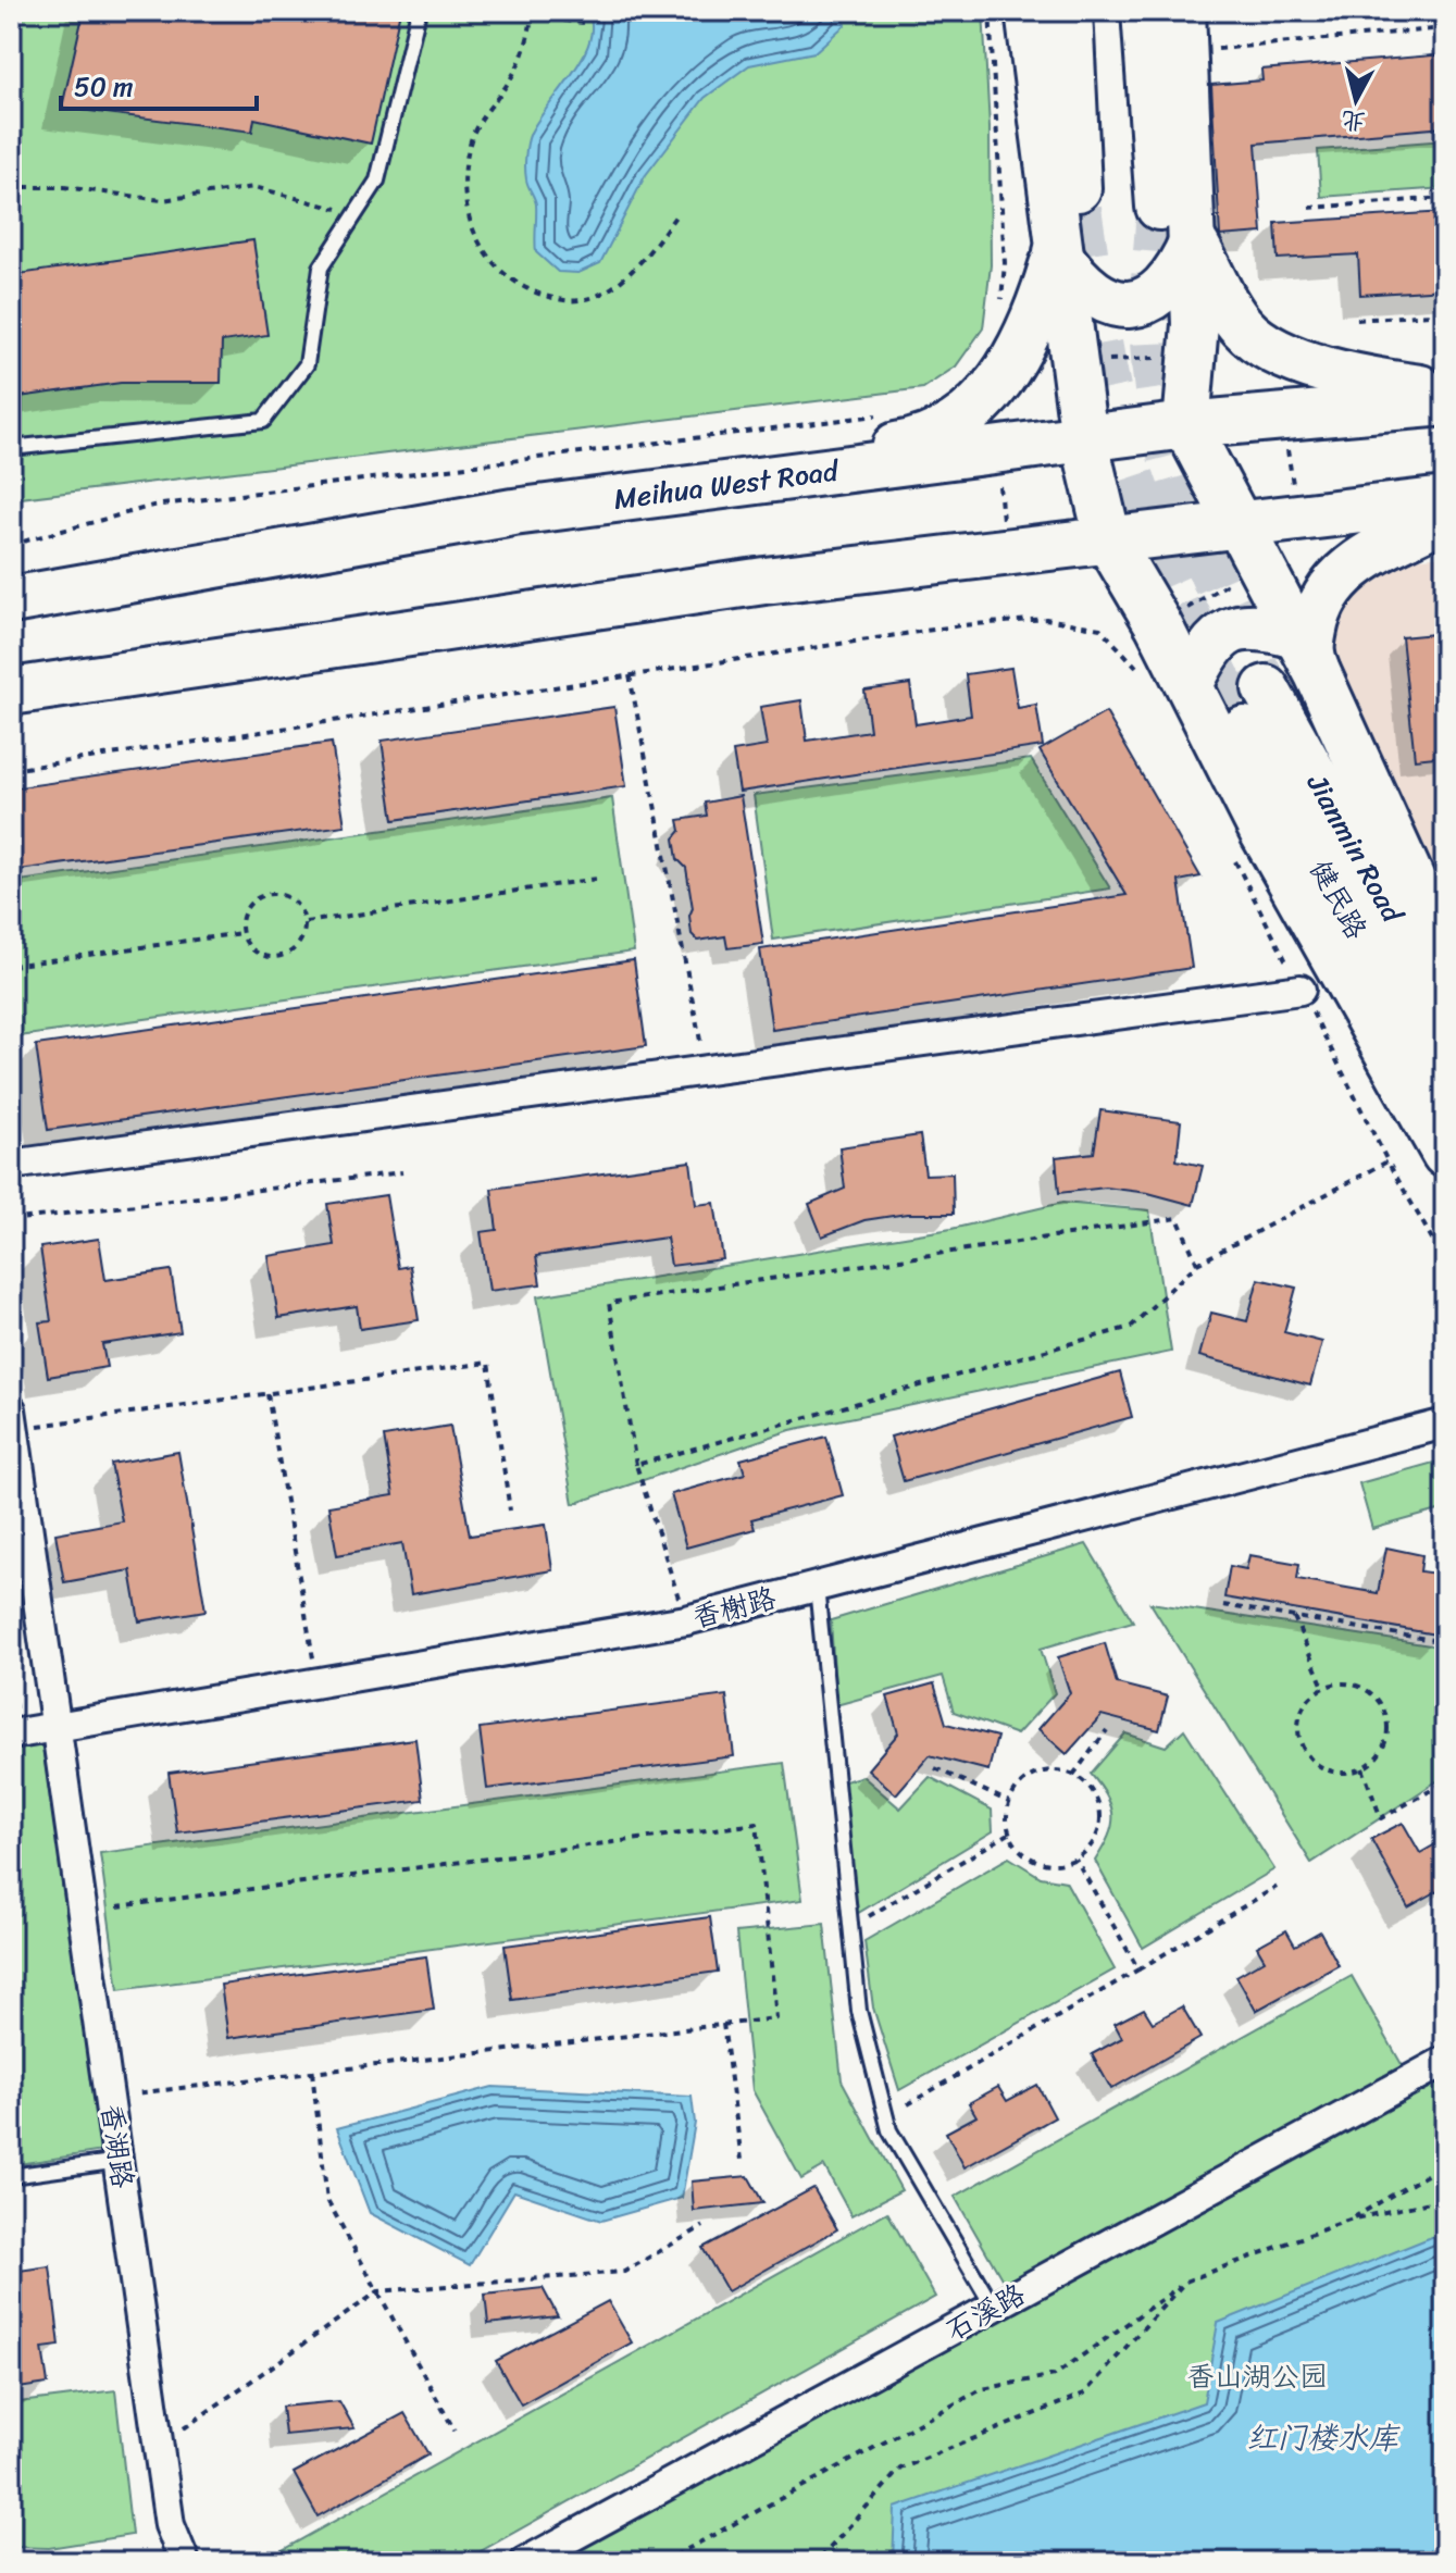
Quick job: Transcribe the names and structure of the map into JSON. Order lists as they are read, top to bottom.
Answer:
{
  "streets": {
    "main road": ["Meihua West Road", "Jianmin Road", "健民路"],
    "street": ["香榭路", "香湖路", "石溪路"]
  },
  "crossings": [
    ["Jianmin Road", "健民路"],
    ["香榭路", "香湖路"]
  ],
  "water": ["红门楼水库"],
  "parks": ["香山湖公园"],
  "scale_bar": "50 m",
  "north": "bottom"
}
